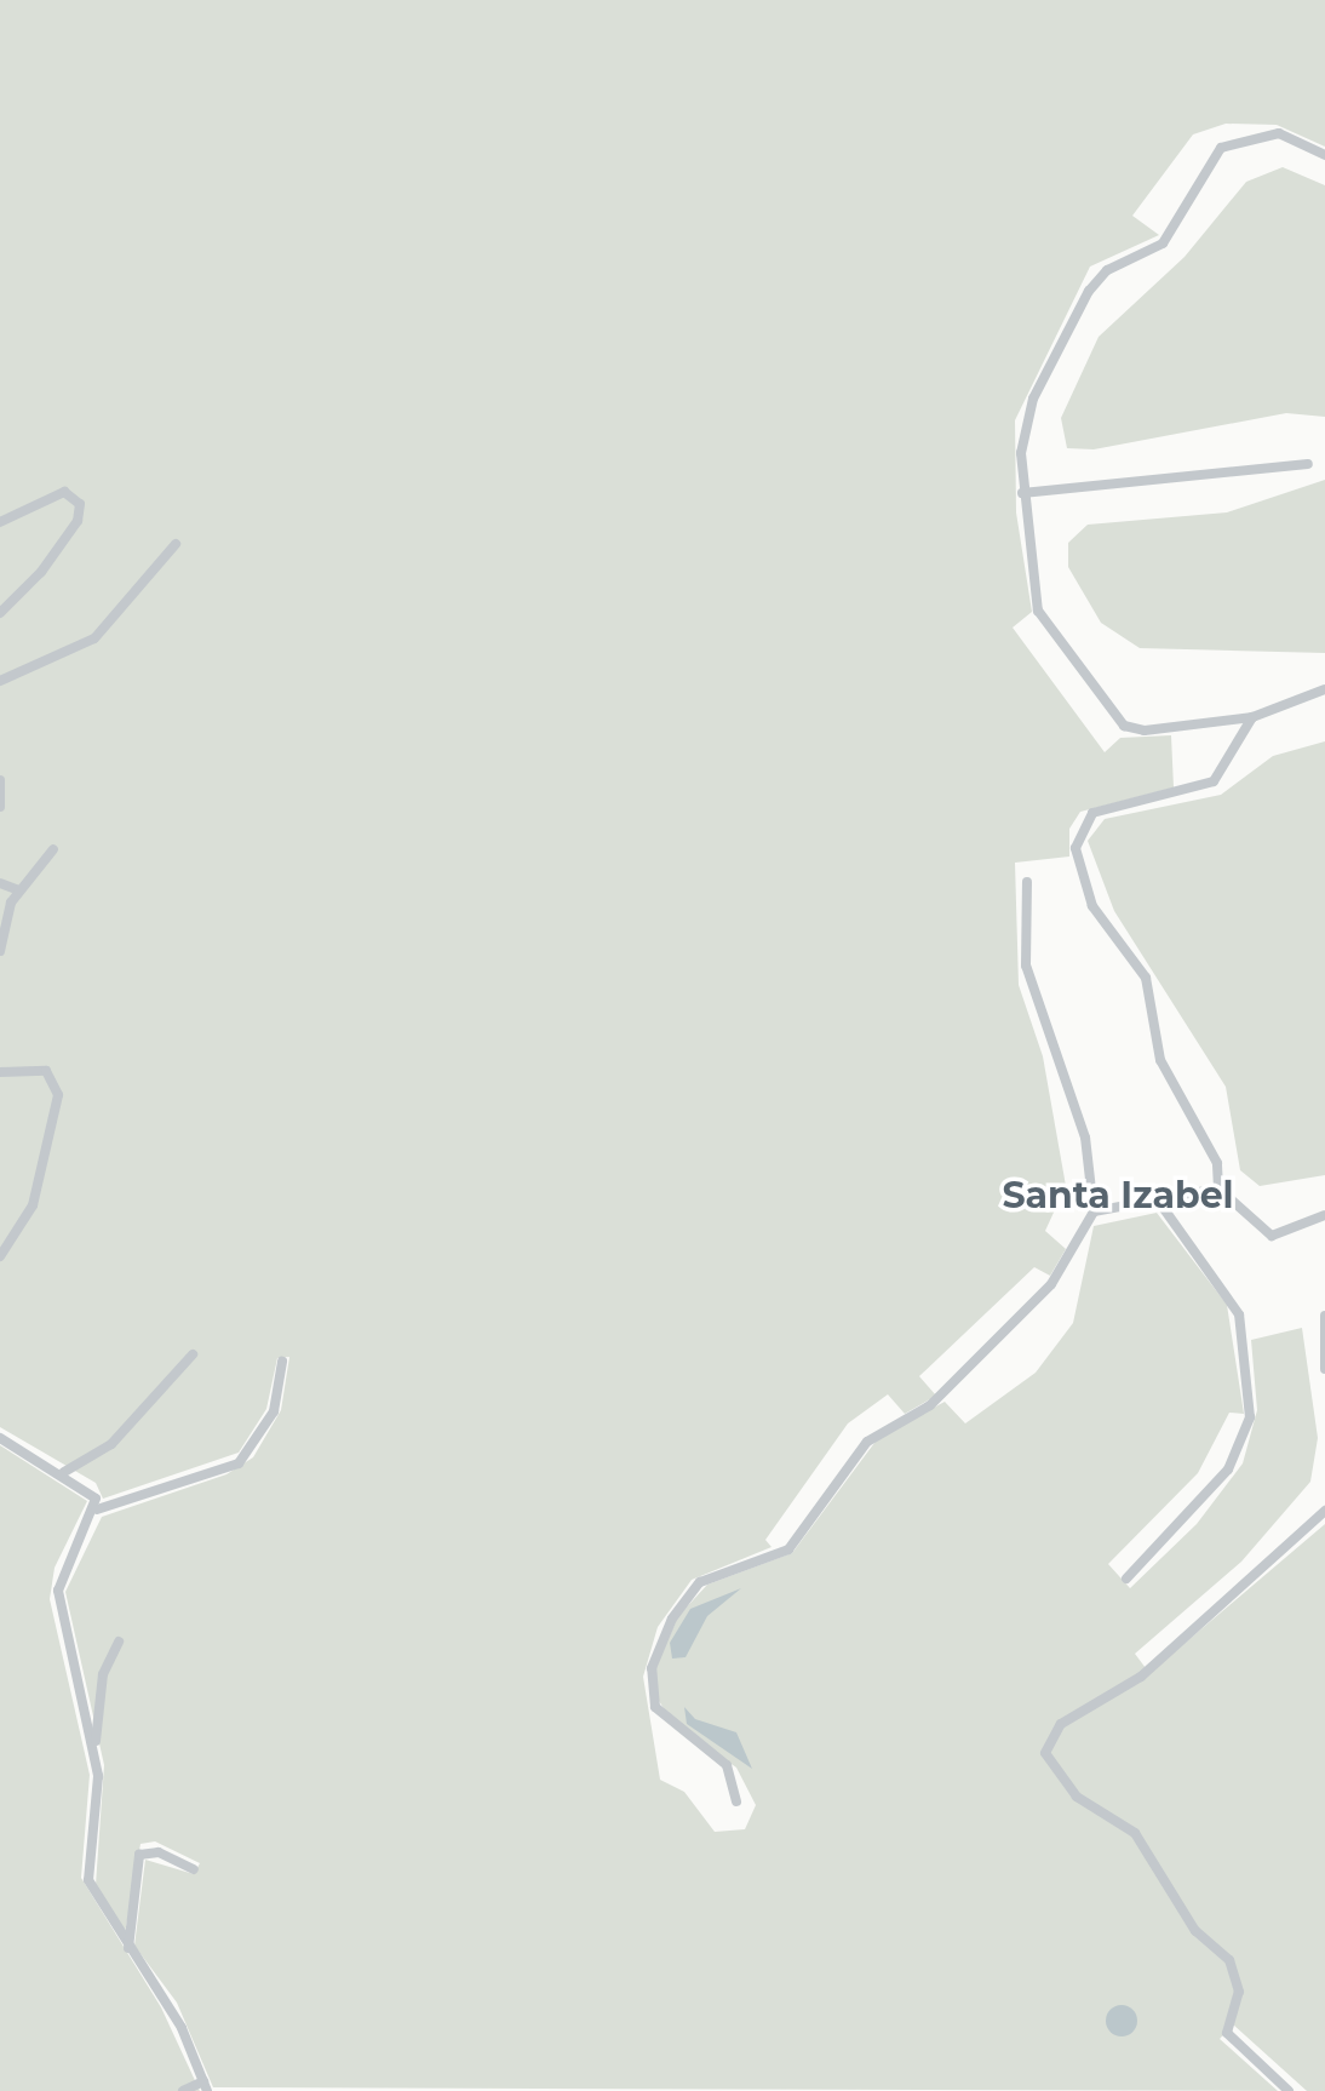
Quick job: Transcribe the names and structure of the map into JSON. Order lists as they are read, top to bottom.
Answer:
{
  "districts": ["Santa Izabel"]
}
